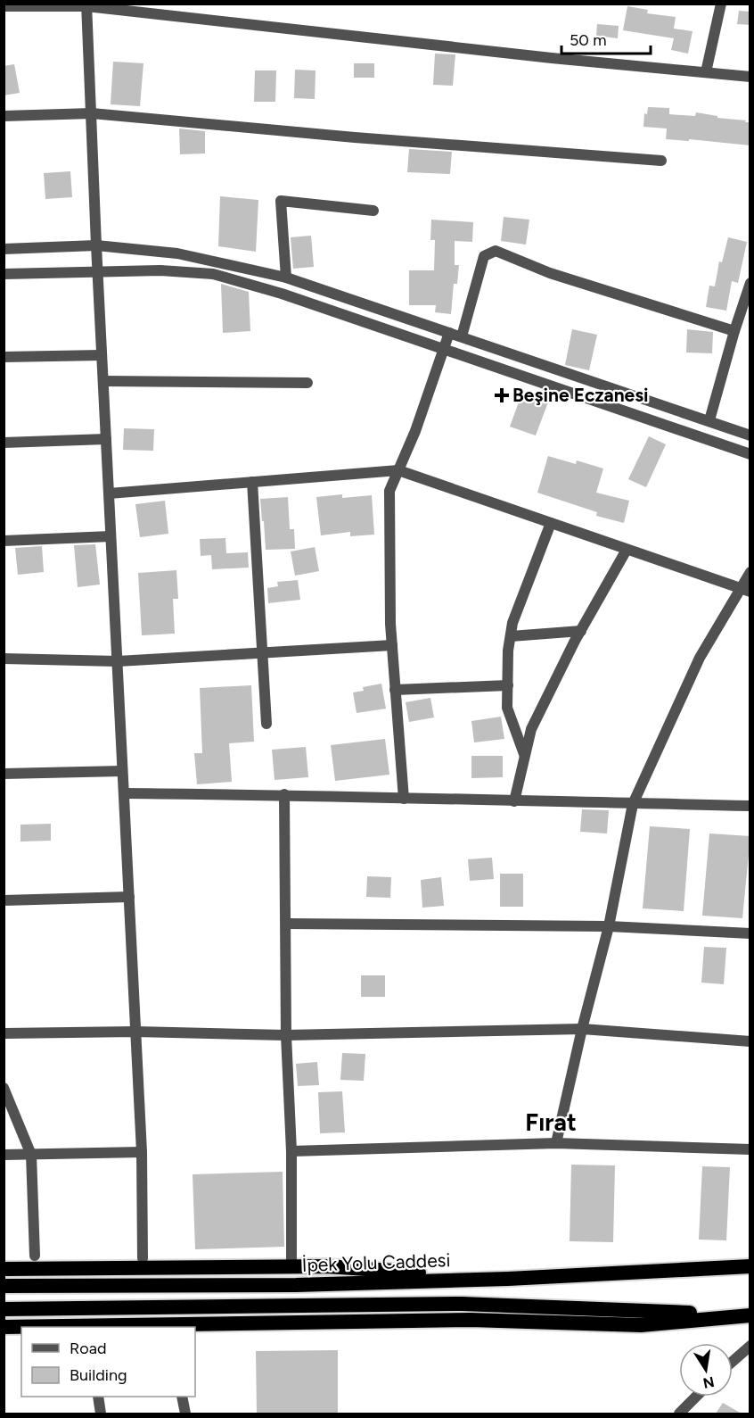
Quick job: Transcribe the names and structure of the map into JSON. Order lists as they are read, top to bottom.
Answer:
{
  "streets": {
    "highway": ["İpek Yolu Caddesi"]
  },
  "districts": ["Fırat"],
  "places": {
    "health": ["Beşine Eczanesi"]
  },
  "legend": ["Road", "Building"],
  "scale_bar": "50 m",
  "north": "bottom"
}
